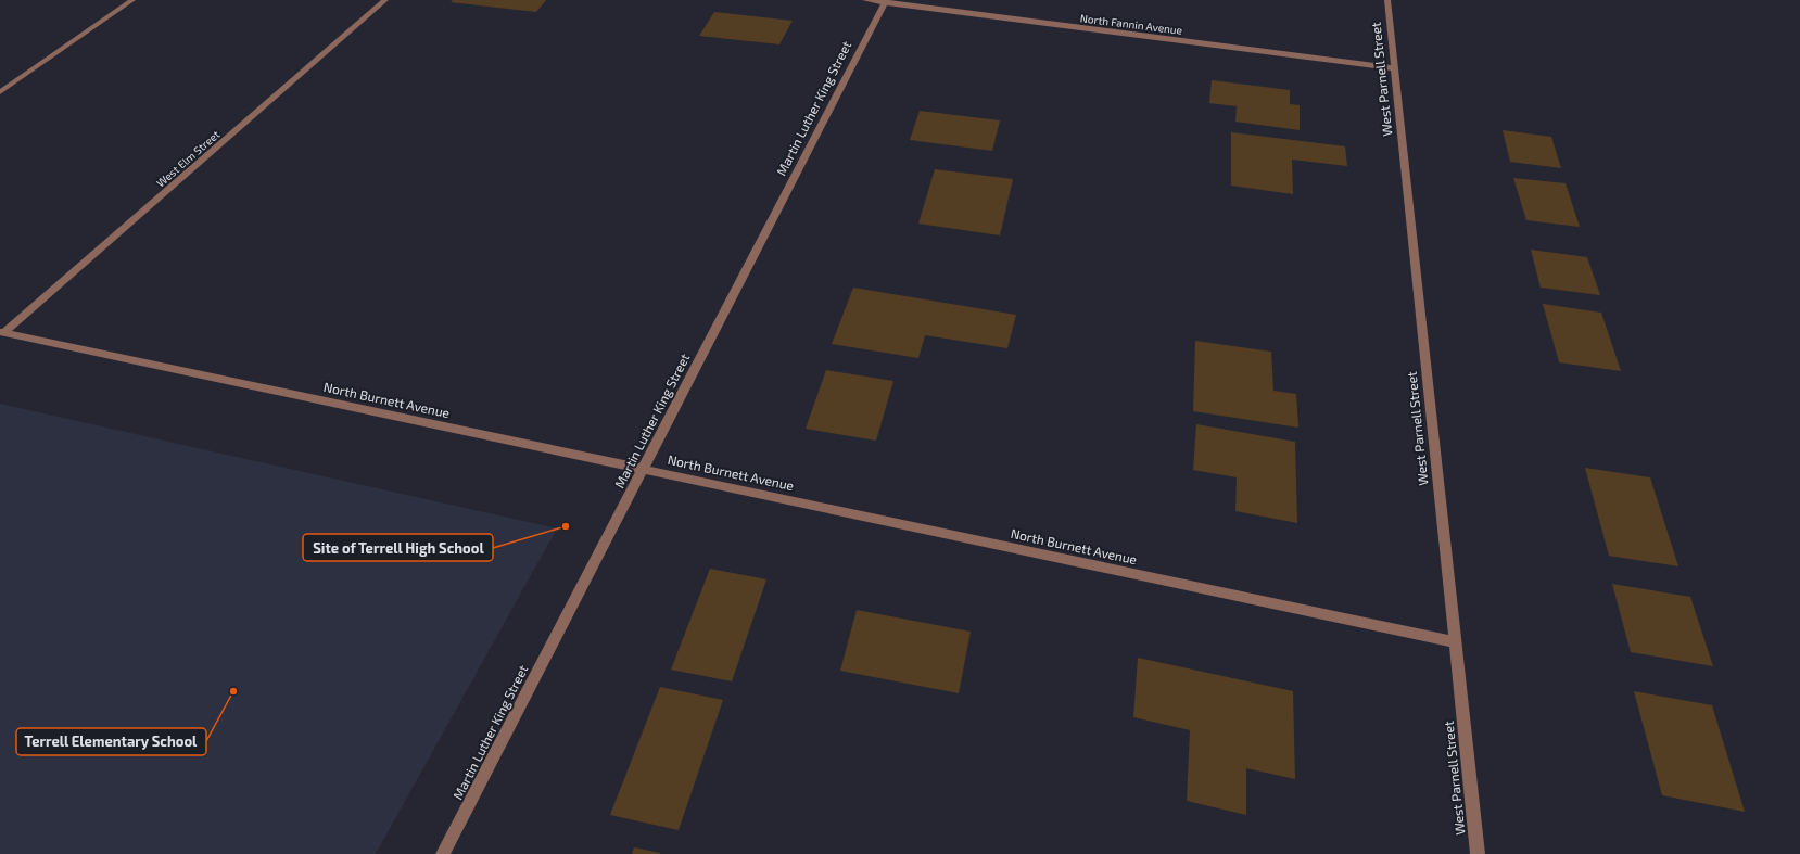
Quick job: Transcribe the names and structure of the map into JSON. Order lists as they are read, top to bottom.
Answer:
{
  "streets": {
    "street": [
      "North Fannin Avenue",
      "West Parnell Street",
      "Martin Luther King Street",
      "West Elm Street",
      "North Burnett Avenue"
    ]
  },
  "crossings": [
    ["North Fannin Avenue", "West Parnell Street"],
    ["North Fannin Avenue", "Martin Luther King Street"],
    ["West Parnell Street", "North Burnett Avenue"],
    ["Martin Luther King Street", "North Burnett Avenue"],
    ["West Elm Street", "North Burnett Avenue"]
  ],
  "places": ["Site of Terrell High School", "Terrell Elementary School"]
}
